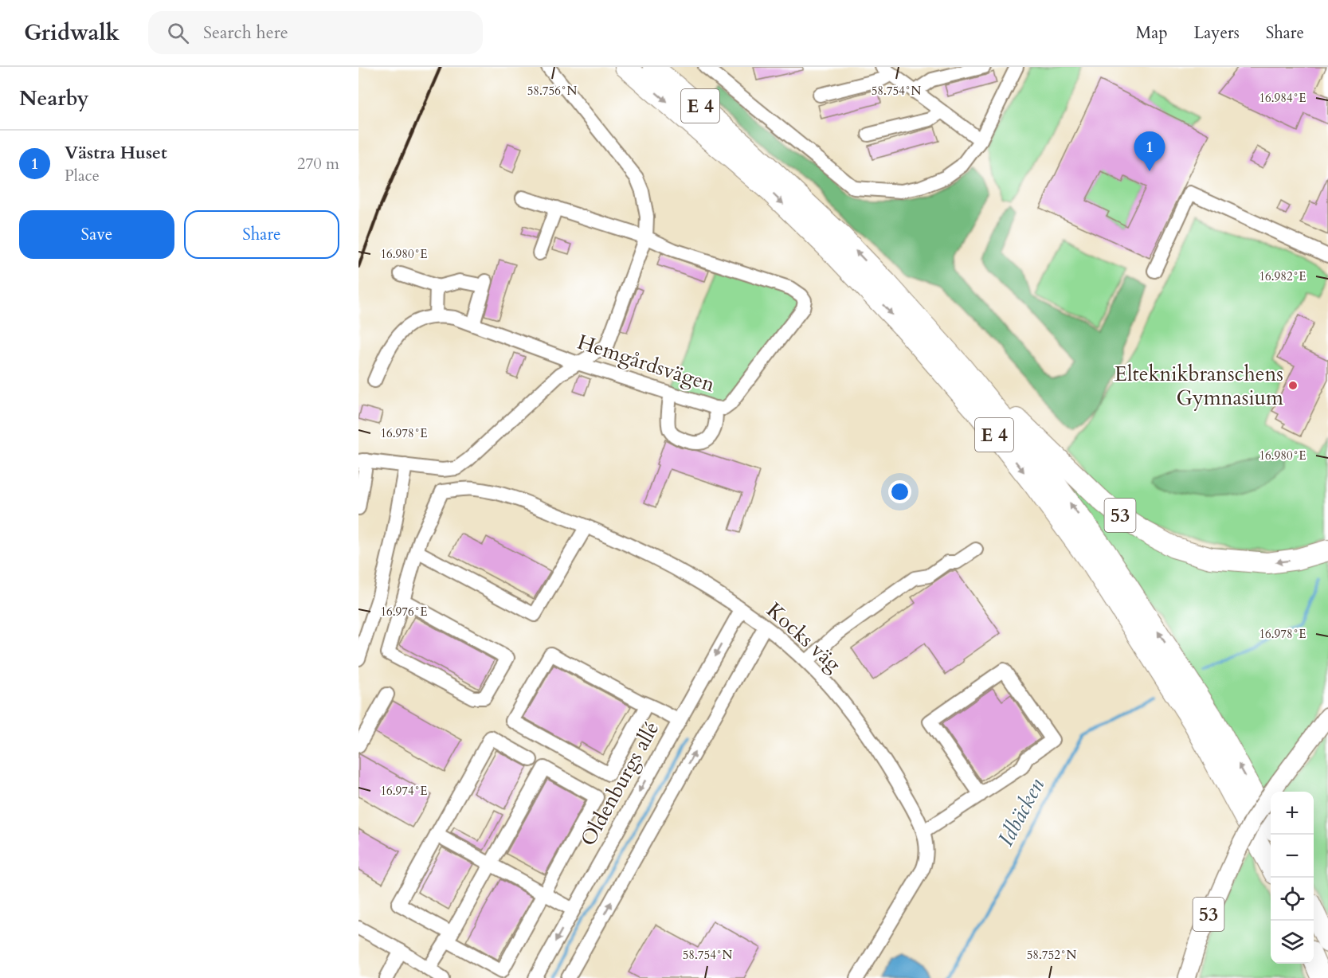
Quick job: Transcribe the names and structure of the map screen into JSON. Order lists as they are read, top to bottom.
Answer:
{
  "streets": {
    "highway": ["E 4", "53"],
    "street": ["Hemgårdsvägen", "Kocks väg", "Oldenburgs allé"]
  },
  "crossings": [
    ["E 4", "53"],
    ["Kocks väg", "Oldenburgs allé"]
  ],
  "water": ["Idbäcken"],
  "places": ["Elteknikbranschens Gymnasium"],
  "page": {
    "header": "Gridwalk",
    "search": "Search here",
    "nav": ["Map", "Layers", "Share"],
    "heading": "Nearby",
    "list": [
      {
        "mark": "1",
        "name": "Västra Huset",
        "note": "Place",
        "value": "270 m"
      }
    ],
    "pins": "1",
    "buttons": ["Save", "Share"],
    "map_buttons": ["+", "−"]
  },
  "coordinates": [
    "58.756°N",
    "58.754°N",
    "16.984°E",
    "16.980°E",
    "16.982°E",
    "16.978°E",
    "16.976°E",
    "16.974°E",
    "58.752°N"
  ]
}
